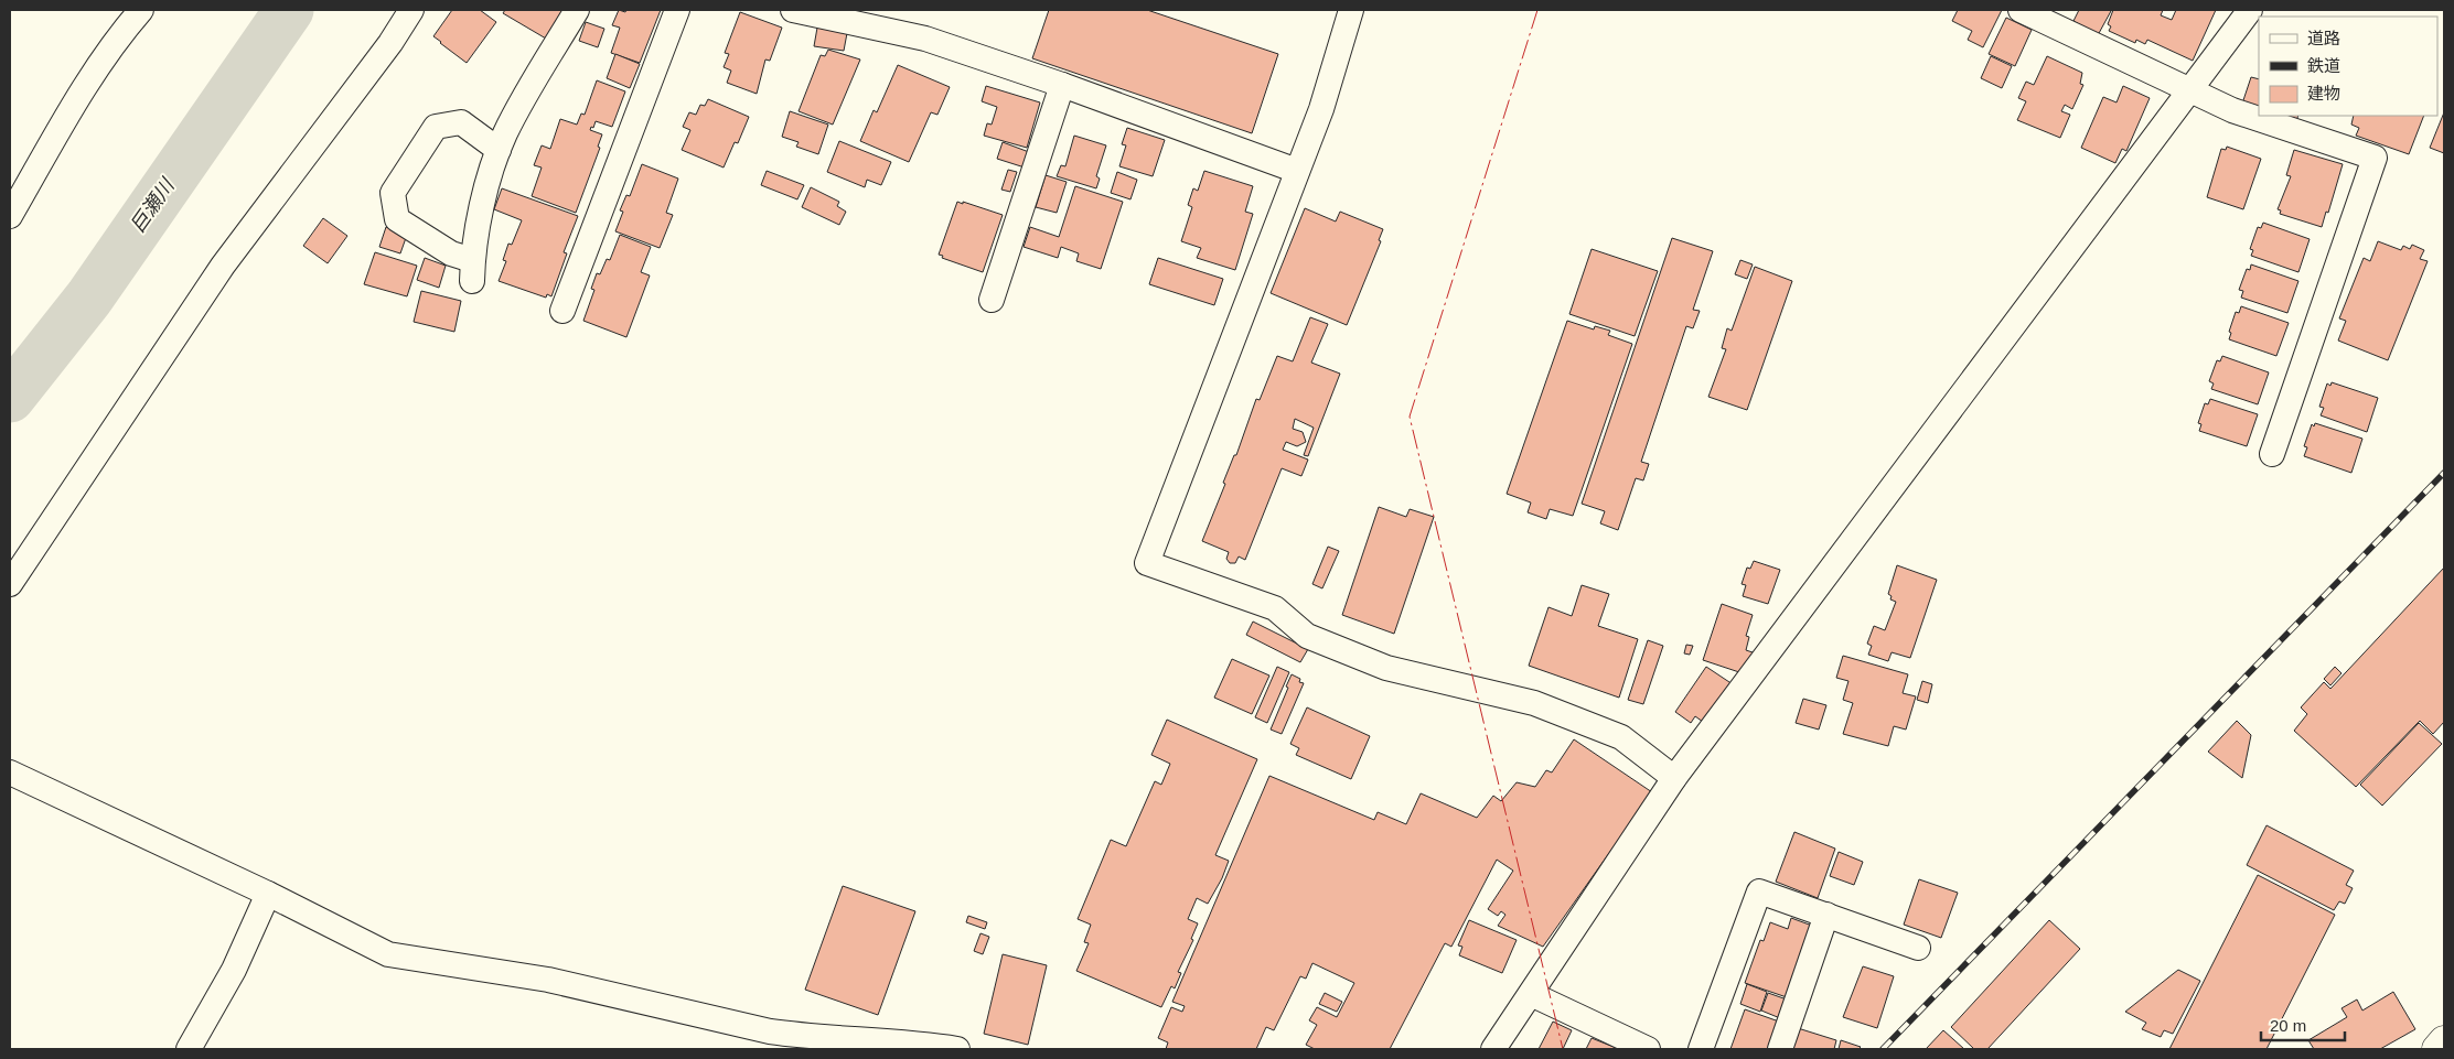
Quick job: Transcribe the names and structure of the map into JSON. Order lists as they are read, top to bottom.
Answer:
{
  "water": ["巨瀬川"],
  "legend": ["道路", "鉄道", "建物"],
  "scale_bar": "20 m"
}
